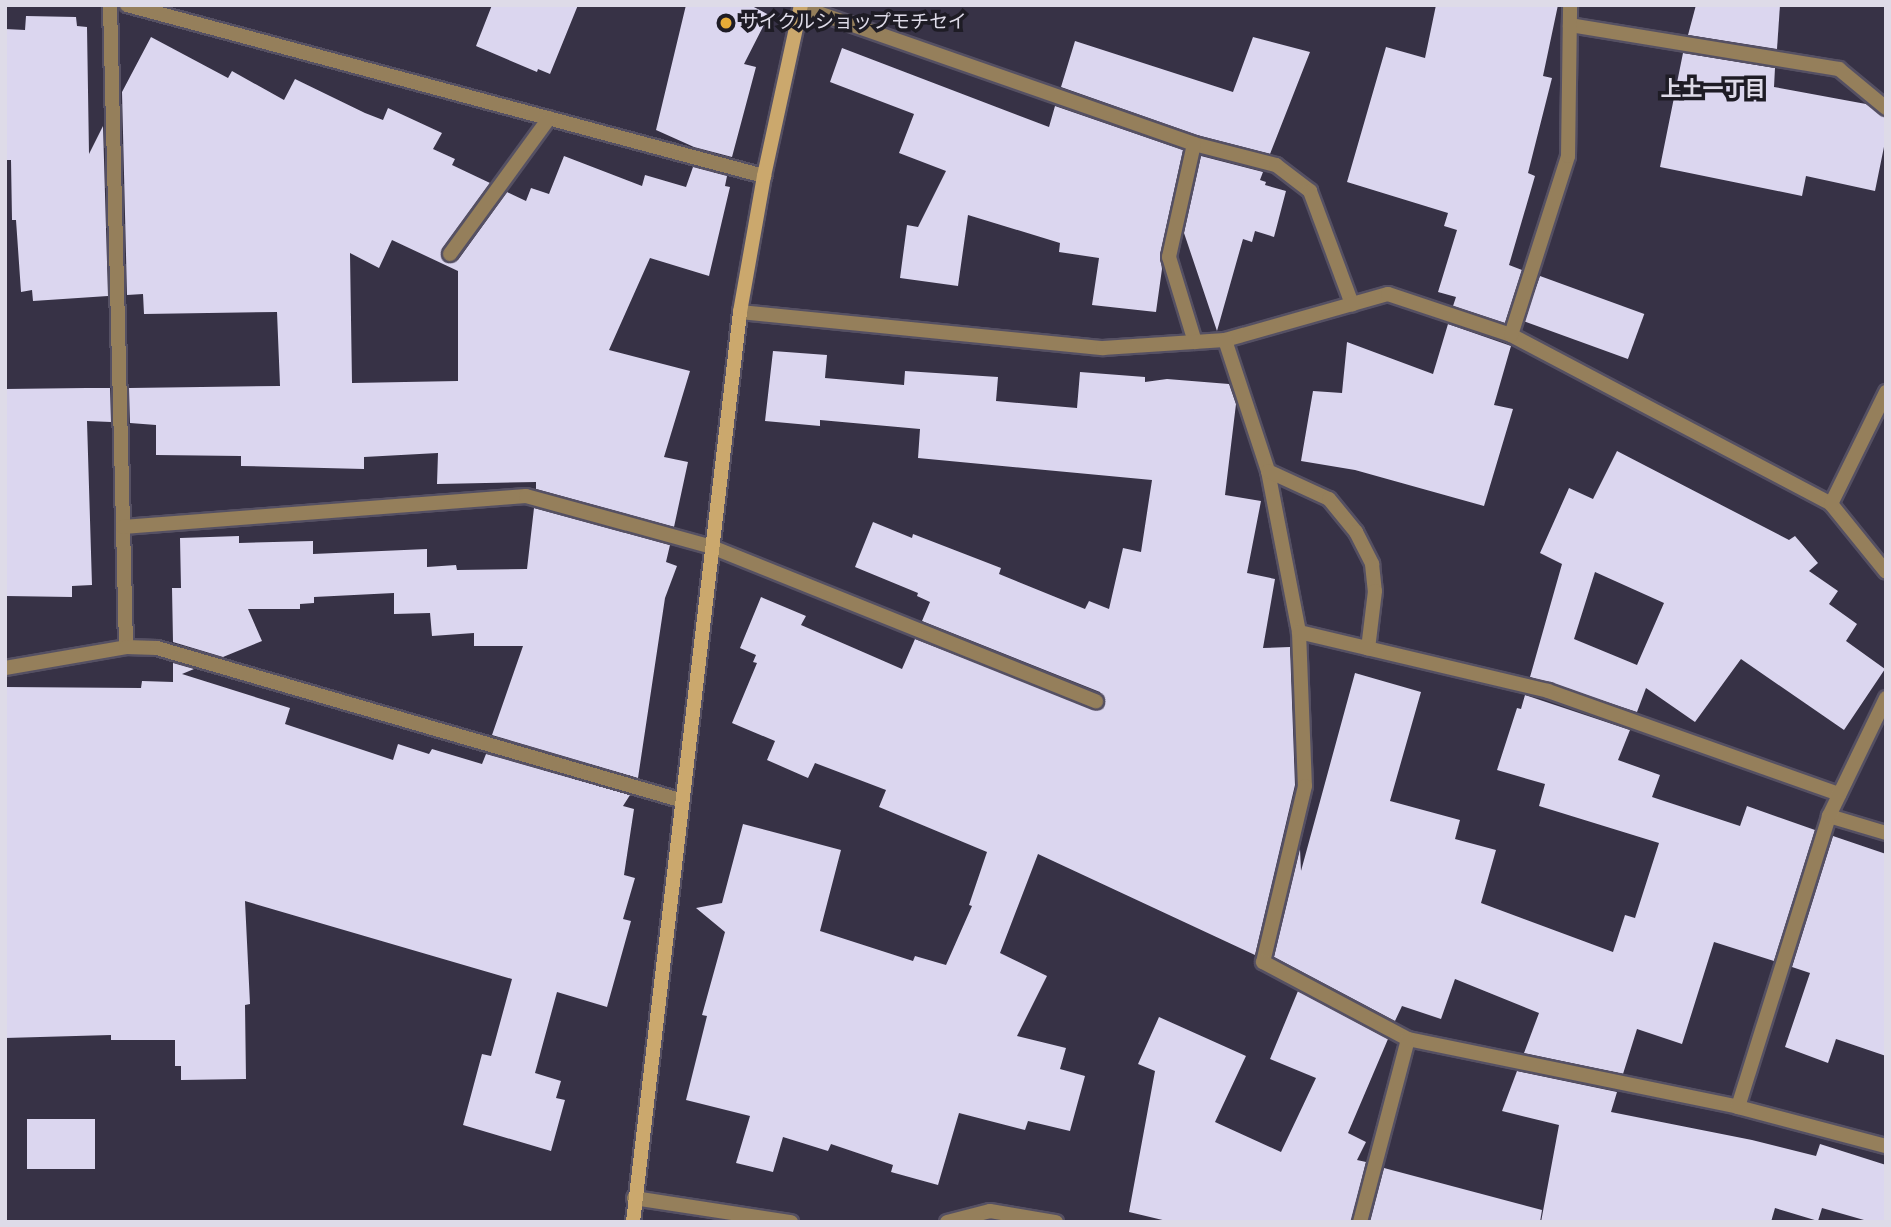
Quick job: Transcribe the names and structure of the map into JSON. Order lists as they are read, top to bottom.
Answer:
{
  "districts": ["上土一丁目"],
  "places": ["サイクルショップモチセイ"]
}
